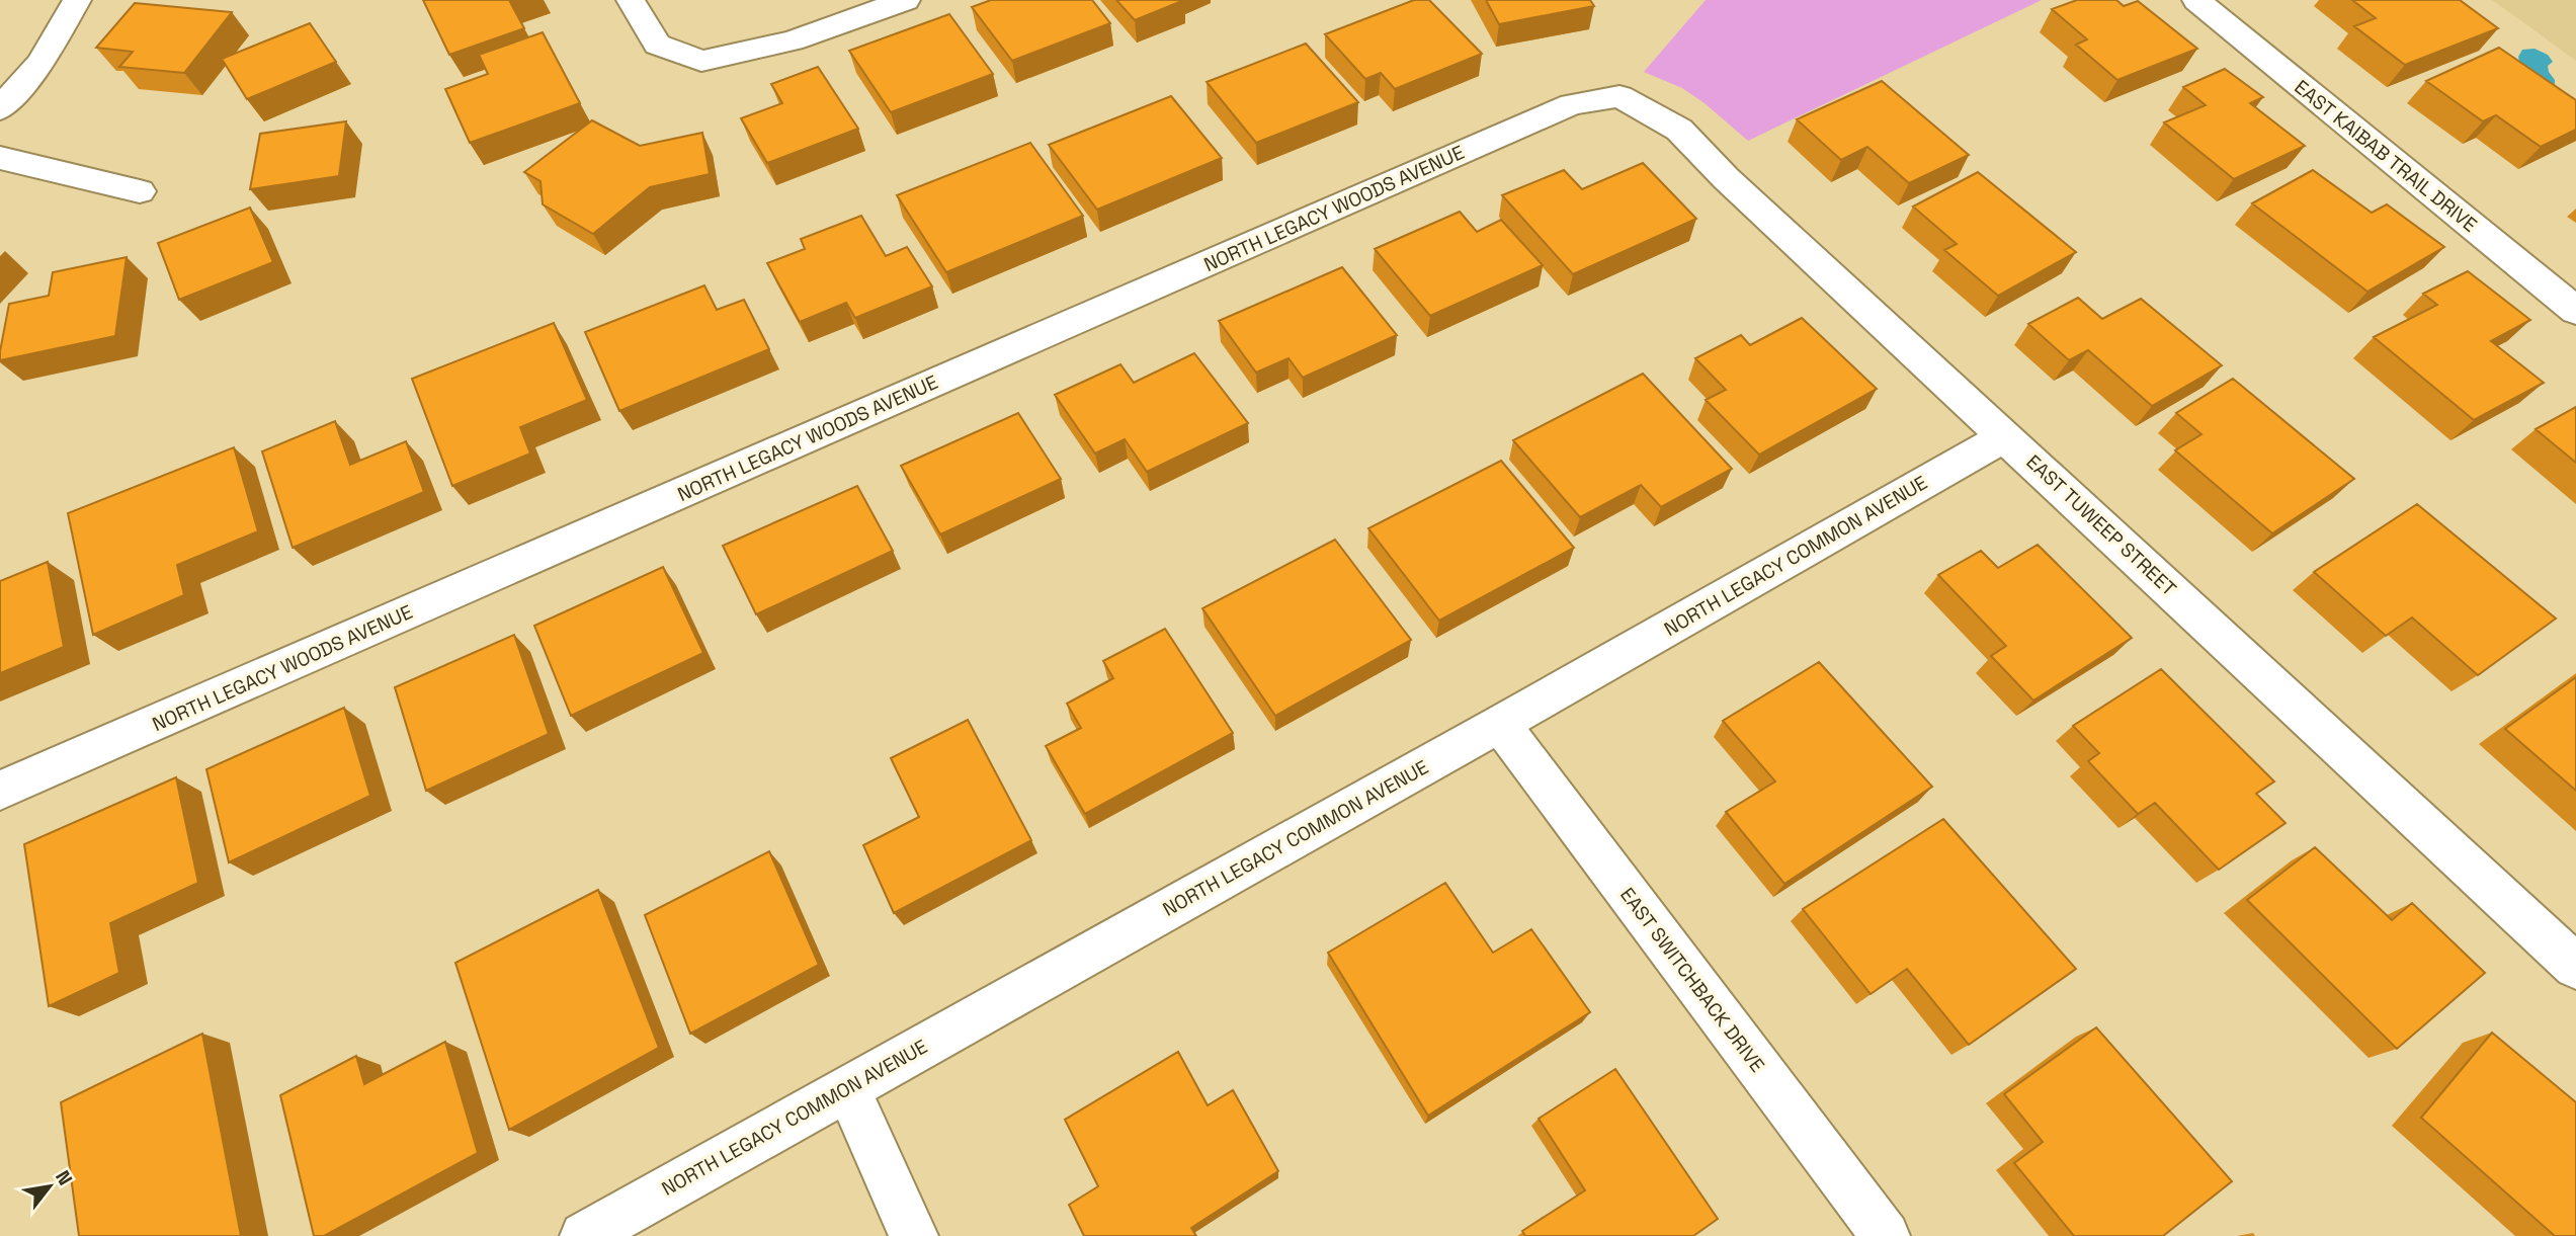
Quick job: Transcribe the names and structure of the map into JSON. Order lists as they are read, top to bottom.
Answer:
{
  "streets": {
    "street": [
      "EAST KAIBAB TRAIL DRIVE",
      "NORTH LEGACY WOODS AVENUE",
      "EAST TUWEEP STREET",
      "NORTH LEGACY COMMON AVENUE",
      "EAST SWITCHBACK DRIVE"
    ]
  },
  "crossings": [
    ["NORTH LEGACY WOODS AVENUE", "EAST TUWEEP STREET"],
    ["EAST TUWEEP STREET", "NORTH LEGACY COMMON AVENUE"],
    ["NORTH LEGACY COMMON AVENUE", "EAST SWITCHBACK DRIVE"]
  ],
  "north": "top right"
}
